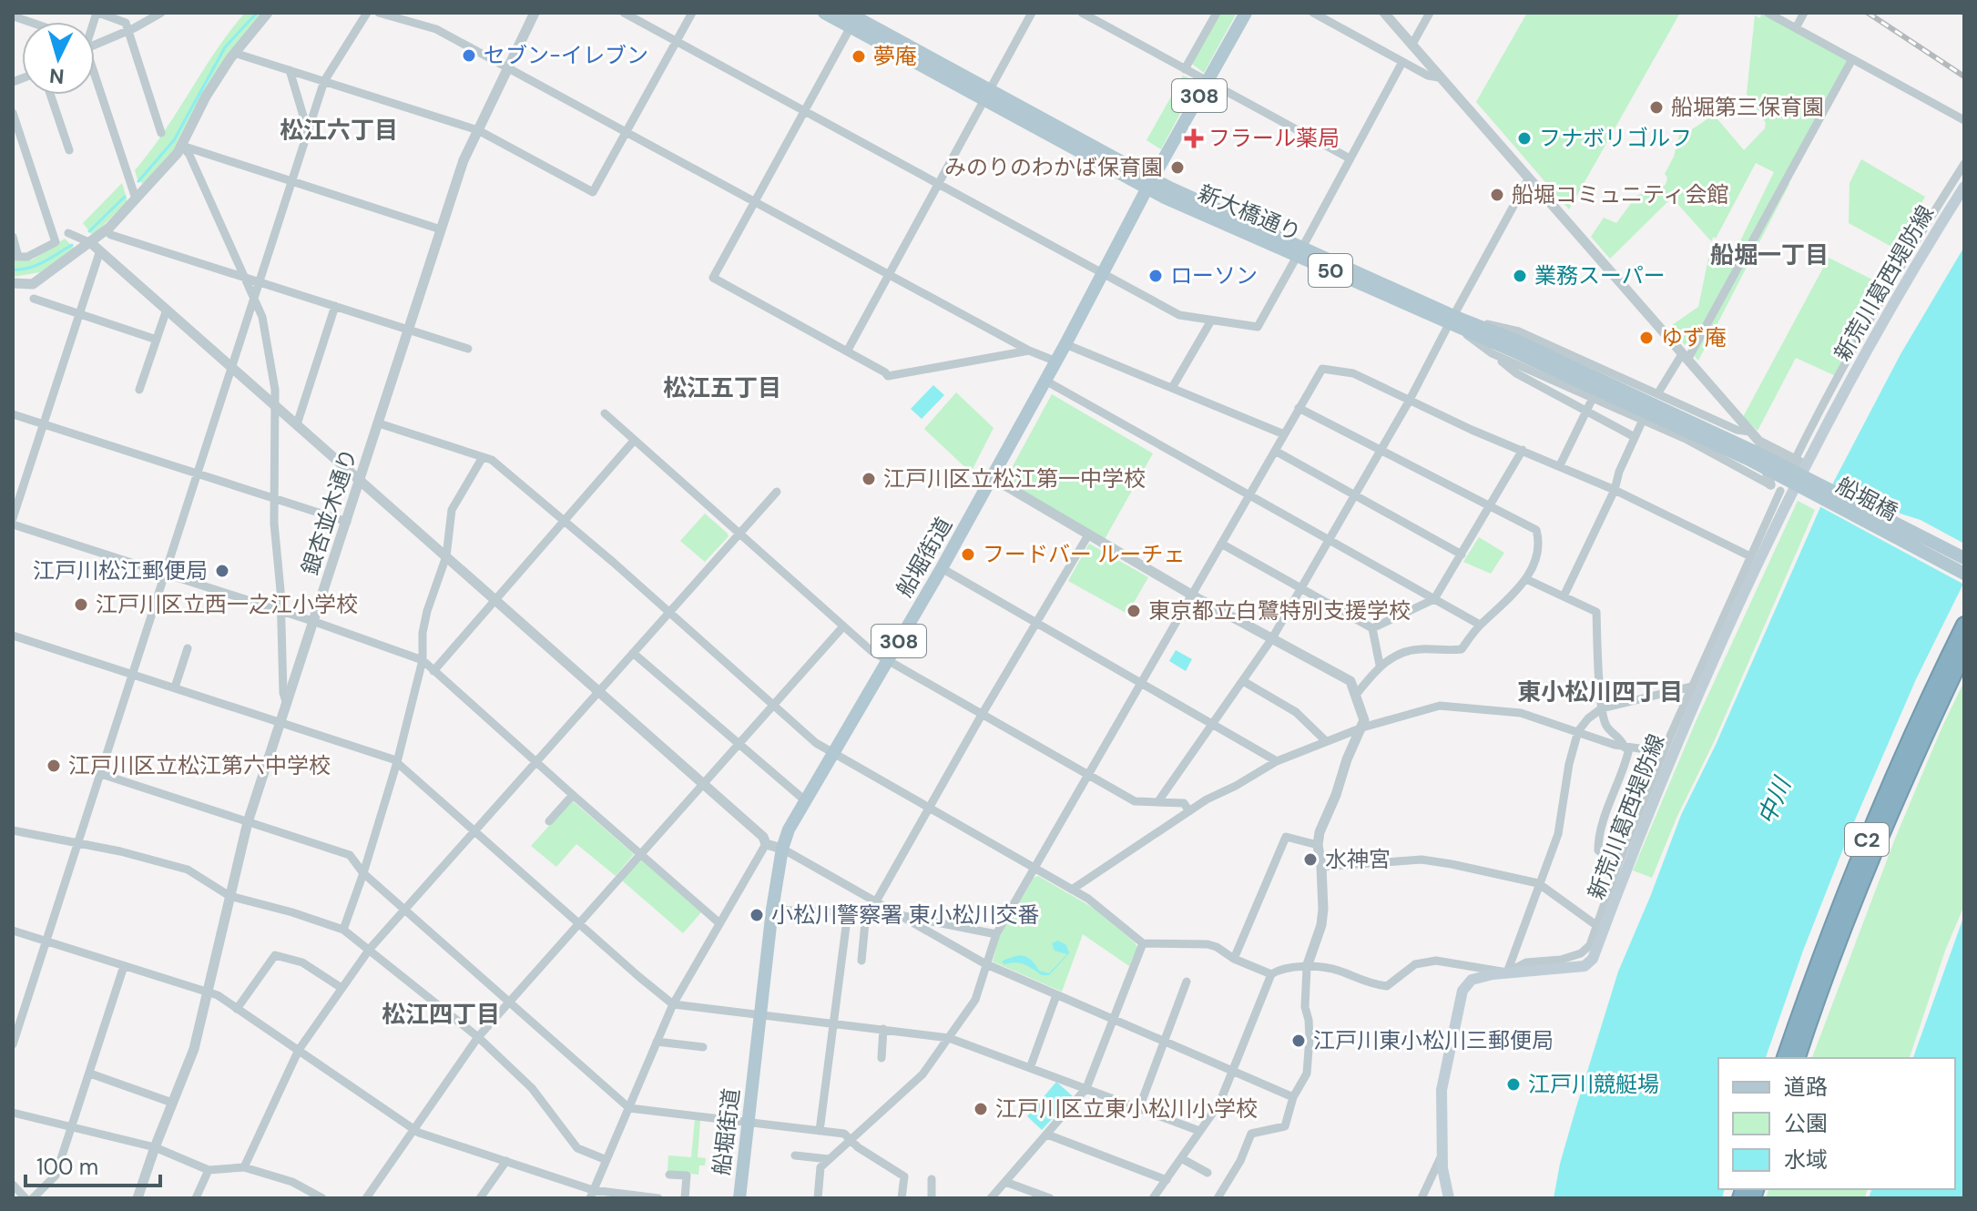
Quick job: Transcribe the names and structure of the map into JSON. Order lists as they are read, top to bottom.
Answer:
{
  "streets": {
    "highway": ["C2"],
    "main road": [
      "308",
      "新大橋通り",
      "50",
      "新荒川葛西堤防線",
      "船堀橋",
      "船堀街道"
    ],
    "street": ["銀杏並木通り"]
  },
  "crossings": [
    ["新大橋通り", "船堀橋"],
    ["新大橋通り", "船堀街道"]
  ],
  "districts": [
    "松江六丁目",
    "船堀一丁目",
    "松江五丁目",
    "東小松川四丁目",
    "松江四丁目"
  ],
  "water": ["中川"],
  "places": {
    "other": [
      "セブン-イレブン",
      "夢庵",
      "船堀第三保育園",
      "フナボリゴルフ",
      "みのりのわかば保育園",
      "船堀コミュニティ会館",
      "ローソン",
      "業務スーパー",
      "ゆず庵",
      "江戸川区立松江第一中学校",
      "フードバー ルーチェ",
      "江戸川松江郵便局",
      "江戸川区立西一之江小学校",
      "東京都立白鷺特別支援学校",
      "江戸川区立松江第六中学校",
      "水神宮",
      "小松川警察署 東小松川交番",
      "江戸川東小松川三郵便局",
      "江戸川競艇場",
      "江戸川区立東小松川小学校"
    ],
    "health": ["フラール薬局"]
  },
  "legend": ["道路", "公園", "水域"],
  "scale_bar": "100 m",
  "north": "bottom"
}
